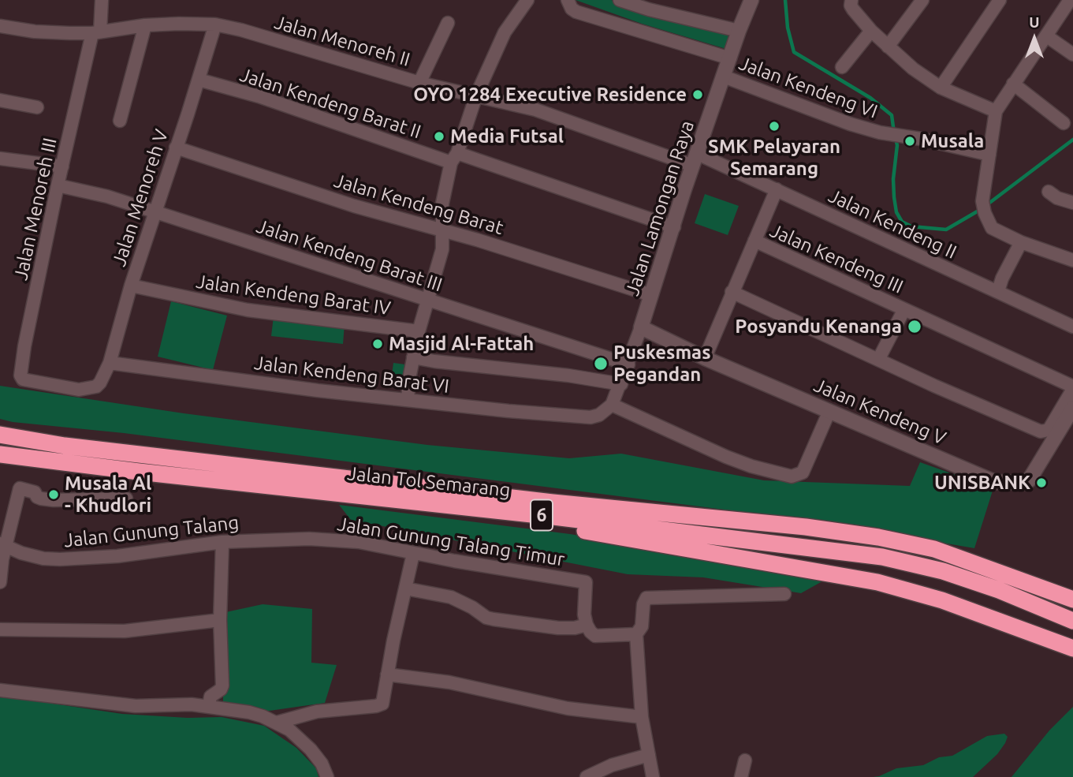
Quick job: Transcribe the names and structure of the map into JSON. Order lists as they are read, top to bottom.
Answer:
{
  "streets": {
    "highway": ["Jalan Tol Semarang", "6"],
    "street": [
      "Jalan Menoreh II",
      "Jalan Kendeng VI",
      "Jalan Kendeng Barat II",
      "Jalan Menoreh V",
      "Jalan Kendeng Barat",
      "Jalan Lamongan Raya",
      "Jalan Menoreh III",
      "Jalan Kendeng II",
      "Jalan Kendeng Barat III",
      "Jalan Kendeng III",
      "Jalan Kendeng Barat IV",
      "Jalan Kendeng Barat VI",
      "Jalan Kendeng V",
      "Jalan Gunung Talang",
      "Jalan Gunung Talang Timur"
    ]
  },
  "crossings": [
    ["Jalan Menoreh II", "Jalan Menoreh V"],
    ["Jalan Menoreh II", "Jalan Lamongan Raya"],
    ["Jalan Menoreh II", "Jalan Menoreh III"],
    ["Jalan Menoreh II", "Jalan Kendeng II"],
    ["Jalan Kendeng VI", "Jalan Lamongan Raya"],
    ["Jalan Kendeng Barat II", "Jalan Menoreh V"],
    ["Jalan Kendeng Barat II", "Jalan Lamongan Raya"],
    ["Jalan Menoreh V", "Jalan Kendeng Barat"],
    ["Jalan Menoreh V", "Jalan Menoreh III"],
    ["Jalan Menoreh V", "Jalan Kendeng Barat III"],
    ["Jalan Menoreh V", "Jalan Kendeng Barat IV"],
    ["Jalan Menoreh V", "Jalan Kendeng Barat VI"],
    ["Jalan Kendeng Barat", "Jalan Lamongan Raya"],
    ["Jalan Lamongan Raya", "Jalan Kendeng II"],
    ["Jalan Lamongan Raya", "Jalan Kendeng Barat III"],
    ["Jalan Lamongan Raya", "Jalan Kendeng Barat VI"],
    ["Jalan Lamongan Raya", "Jalan Kendeng V"],
    ["Jalan Menoreh III", "Jalan Kendeng Barat III"],
    ["Jalan Gunung Talang", "Jalan Gunung Talang Timur"]
  ],
  "places": [
    "OYO 1284 Executive Residence",
    "SMK Pelayaran Semarang",
    "Media Futsal",
    "Musala",
    "Posyandu Kenanga",
    "Masjid Al-Fattah",
    "Puskesmas Pegandan",
    "UNISBANK",
    "Musala Al - Khudlori"
  ],
  "north": "top"
}
